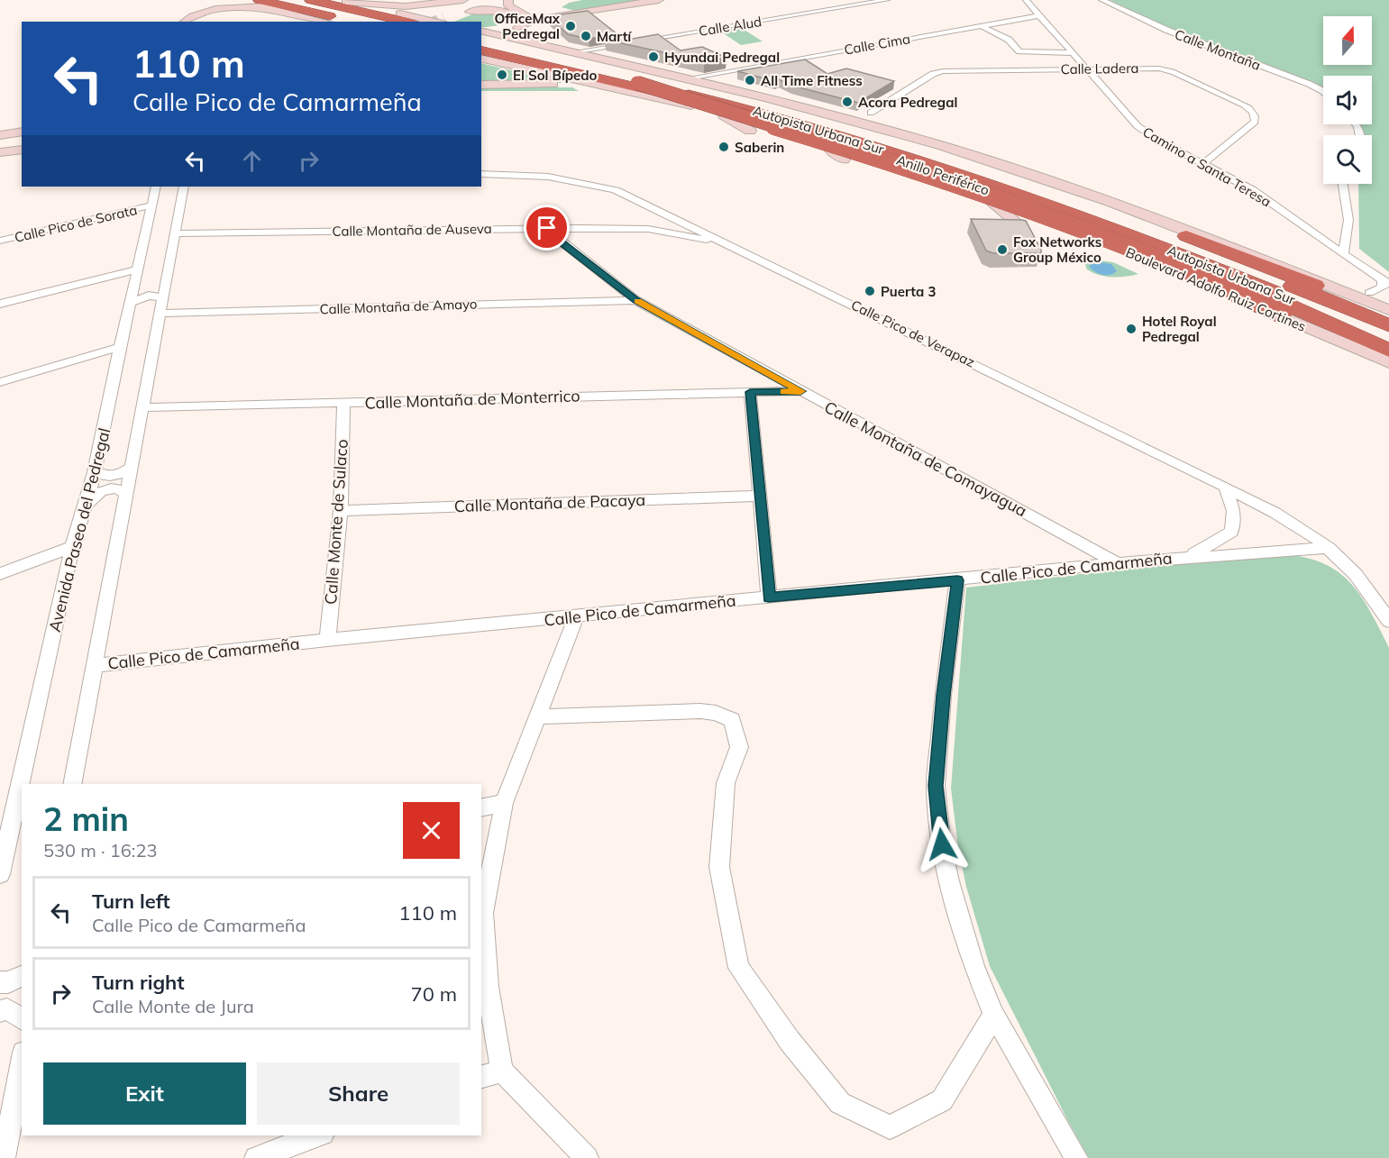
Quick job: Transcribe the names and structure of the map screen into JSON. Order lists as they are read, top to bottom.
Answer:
{
  "streets": {
    "highway": ["Autopista Urbana Sur", "Anillo Periférico"],
    "main road": ["Boulevard Adolfo Ruiz Cortines"],
    "street": [
      "Calle Alud",
      "Calle Cima",
      "Calle Montaña",
      "Calle Ladera",
      "Camino a Santa Teresa",
      "Calle Pico de Sorata",
      "Calle Montaña de Auseva",
      "Calle Montaña de Amayo",
      "Calle Pico de Verapaz",
      "Calle Montaña de Monterrico",
      "Calle Montaña de Comayagua",
      "Calle Montaña de Pacaya",
      "Calle Monte de Sulaco",
      "Avenida Paseo del Pedregal",
      "Calle Pico de Camarmeña"
    ]
  },
  "crossings": [
    ["Calle Cima", "Camino a Santa Teresa"],
    ["Calle Ladera", "Camino a Santa Teresa"],
    ["Autopista Urbana Sur", "Boulevard Adolfo Ruiz Cortines"],
    ["Calle Pico de Sorata", "Avenida Paseo del Pedregal"],
    ["Calle Montaña de Auseva", "Calle Pico de Verapaz"],
    ["Calle Montaña de Auseva", "Calle Montaña de Comayagua"],
    ["Calle Montaña de Amayo", "Calle Montaña de Comayagua"],
    ["Calle Pico de Verapaz", "Calle Pico de Camarmeña"],
    ["Calle Montaña de Monterrico", "Calle Montaña de Comayagua"],
    ["Calle Montaña de Monterrico", "Calle Monte de Sulaco"],
    ["Calle Montaña de Comayagua", "Calle Pico de Camarmeña"],
    ["Calle Montaña de Pacaya", "Calle Monte de Sulaco"],
    ["Calle Monte de Sulaco", "Calle Pico de Camarmeña"]
  ],
  "places": [
    "OfficeMax Pedregal",
    "Martí",
    "Hyundai Pedregal",
    "El Sol Bípedo",
    "All Time Fitness",
    "Acora Pedregal",
    "Saberin",
    "Fox Networks Group México",
    "Puerta 3",
    "Hotel Royal Pedregal"
  ],
  "north": "top",
  "page": {
    "turn": ["110 m", "Calle Pico de Camarmeña"],
    "heading": ["2 min", "530 m · 16:23"],
    "list": [
      {
        "name": "Turn left",
        "note": "Calle Pico de Camarmeña",
        "value": "110 m"
      },
      {
        "name": "Turn right",
        "note": "Calle Monte de Jura",
        "value": "70 m"
      }
    ],
    "buttons": ["Exit", "Share"]
  }
}
